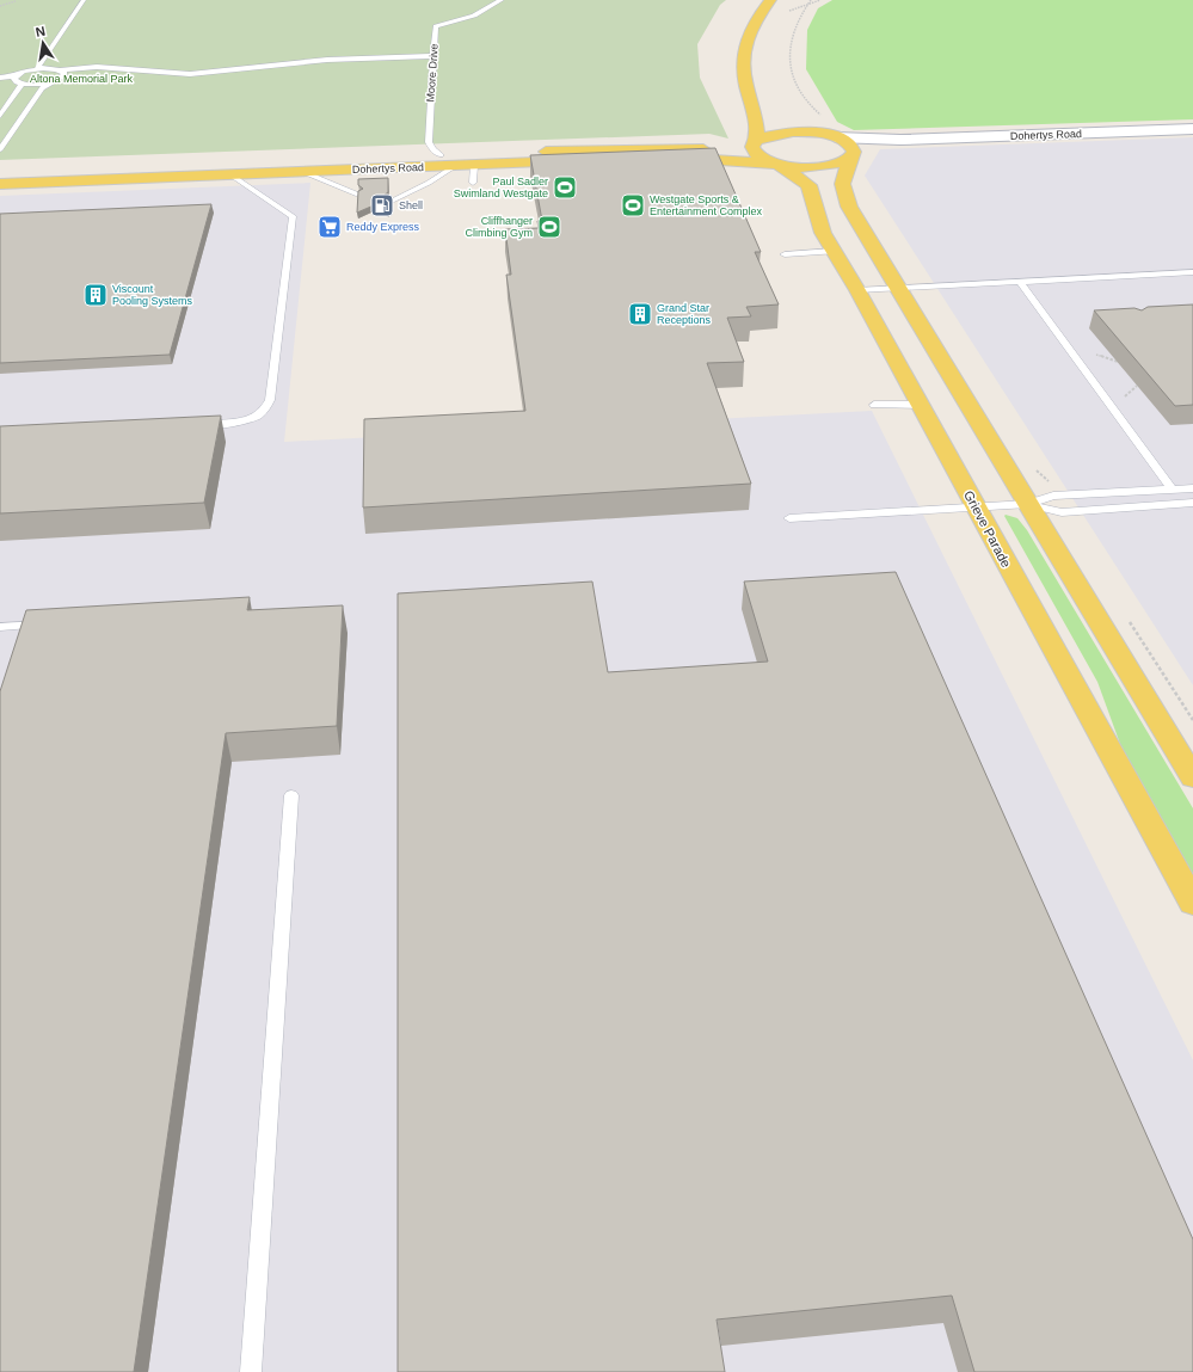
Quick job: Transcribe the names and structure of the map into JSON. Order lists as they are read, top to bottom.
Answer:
{
  "streets": {
    "main road": ["Dohertys Road", "Grieve Parade"],
    "lane": ["Moore Drive"]
  },
  "crossings": [
    ["Moore Drive", "Dohertys Road"],
    ["Dohertys Road", "Grieve Parade"]
  ],
  "parks": ["Altona Memorial Park"],
  "places": {
    "sports": ["Paul Sadler Swimland Westgate", "Westgate Sports & Entertainment Complex", "Cliffhanger Climbing Gym"],
    "fuel station": ["Shell"],
    "supermarket": ["Reddy Express"],
    "building": ["Viscount Pooling Systems", "Grand Star Receptions"]
  },
  "north": "top"
}
